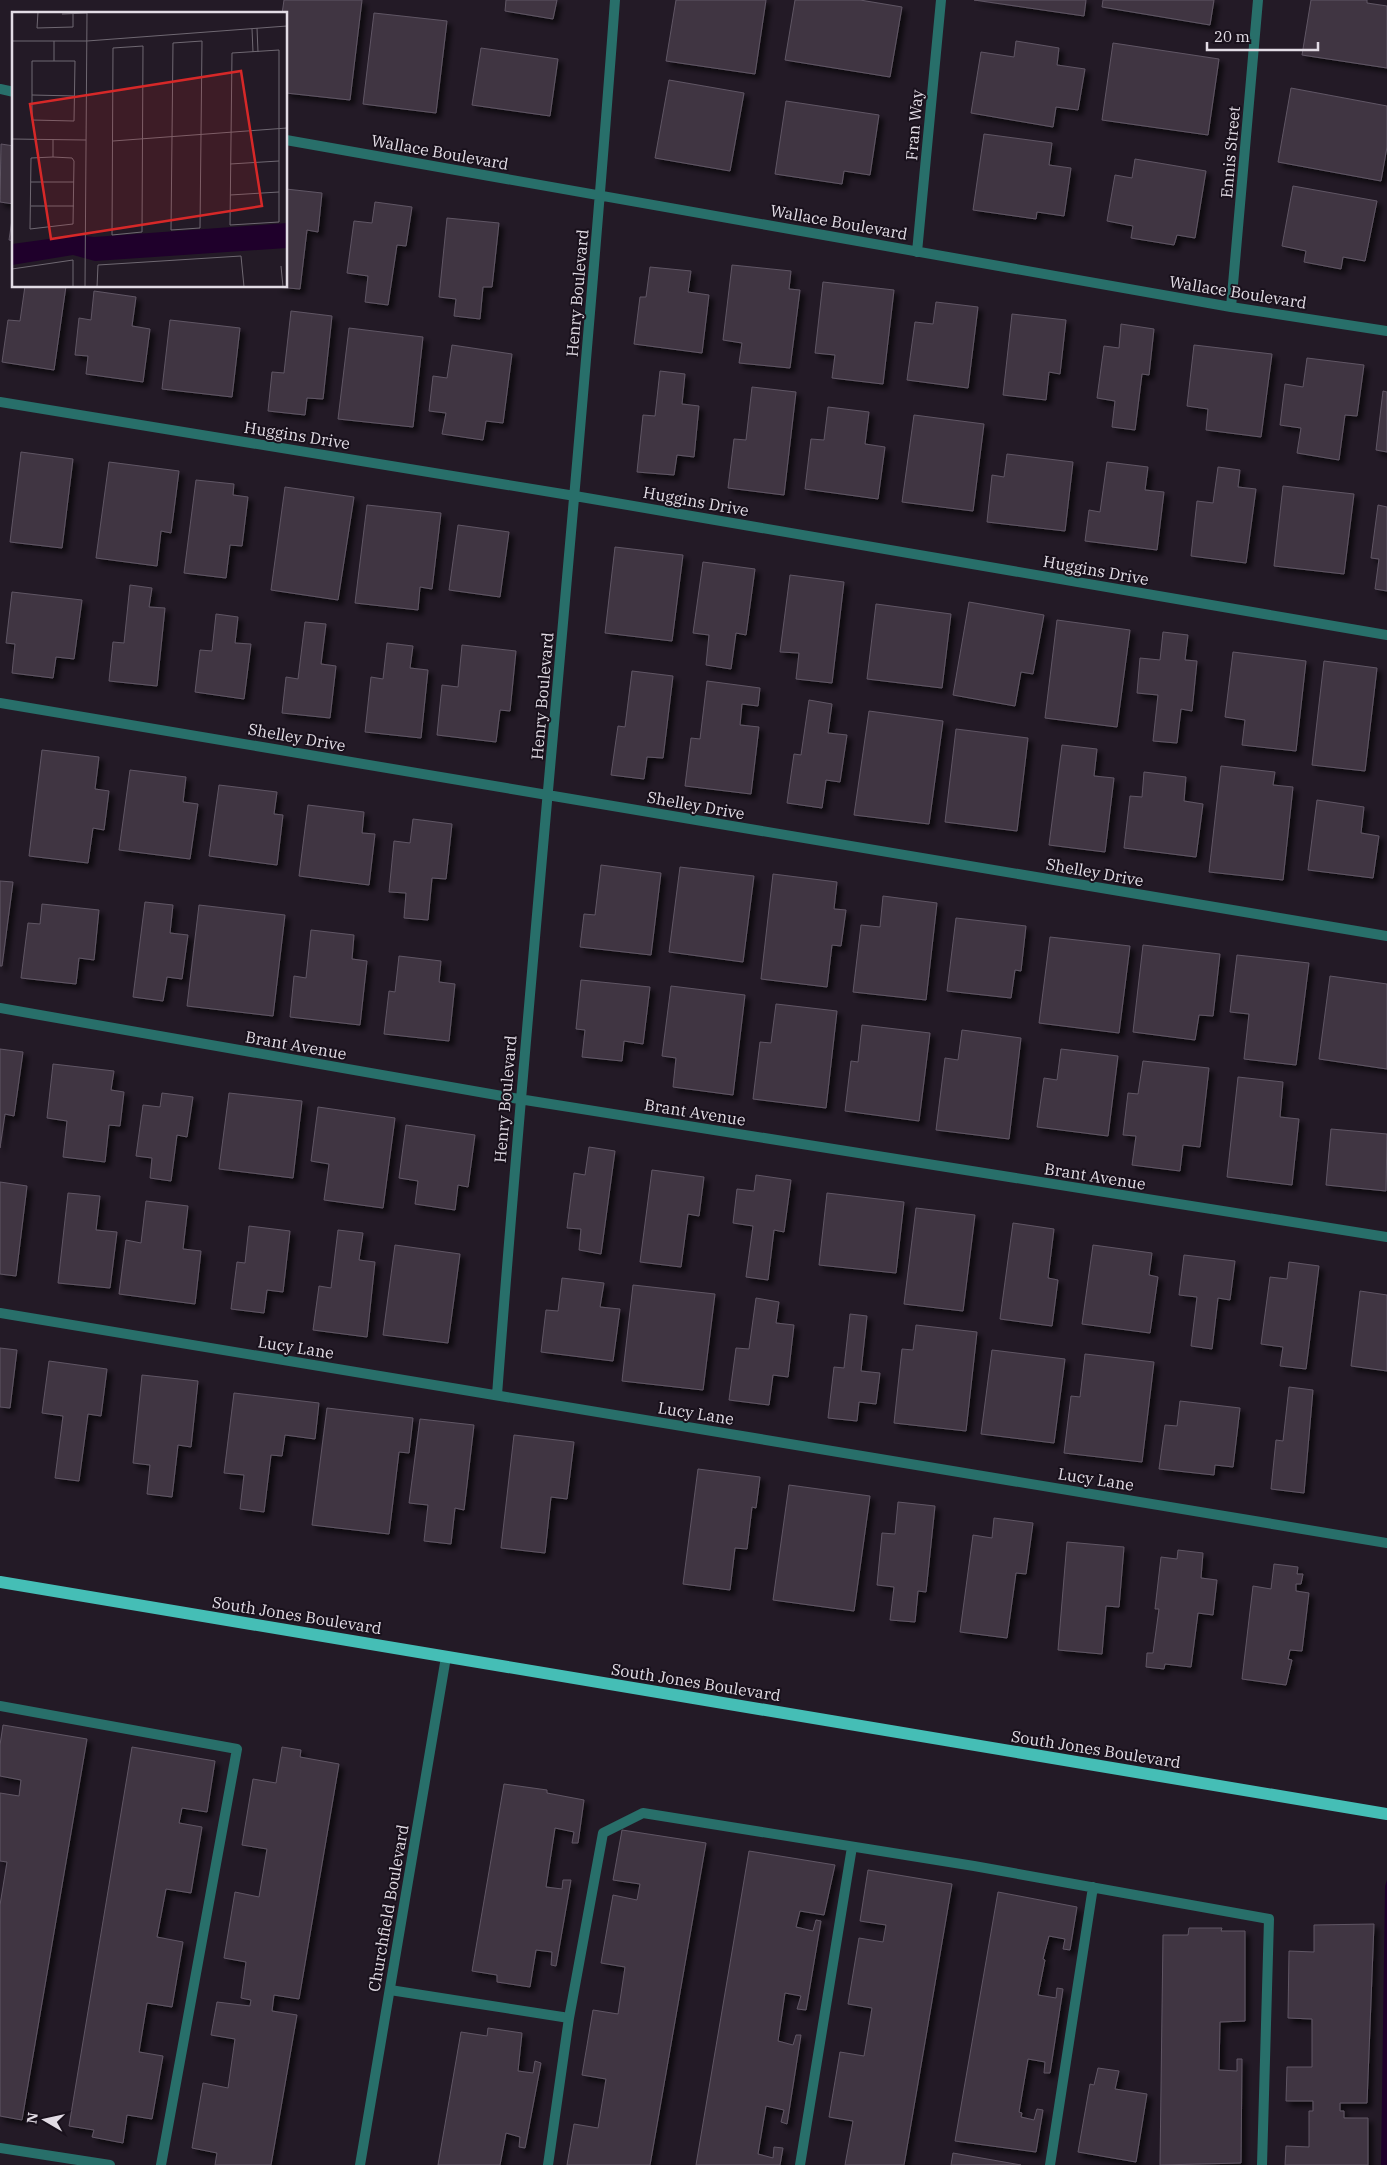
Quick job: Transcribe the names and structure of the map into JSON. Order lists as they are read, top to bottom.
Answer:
{
  "streets": {
    "main road": ["South Jones Boulevard"],
    "street": [
      "Fran Way",
      "Wallace Boulevard",
      "Ennis Street",
      "Henry Boulevard",
      "Huggins Drive",
      "Shelley Drive",
      "Brant Avenue",
      "Lucy Lane",
      "Churchfield Boulevard"
    ]
  },
  "crossings": [
    ["Fran Way", "Wallace Boulevard"],
    ["Wallace Boulevard", "Ennis Street"],
    ["Wallace Boulevard", "Henry Boulevard"],
    ["Henry Boulevard", "Huggins Drive"],
    ["Henry Boulevard", "Shelley Drive"],
    ["Henry Boulevard", "Brant Avenue"],
    ["Henry Boulevard", "Lucy Lane"],
    ["South Jones Boulevard", "Churchfield Boulevard"]
  ],
  "scale_bar": "20 m",
  "north": "left"
}
